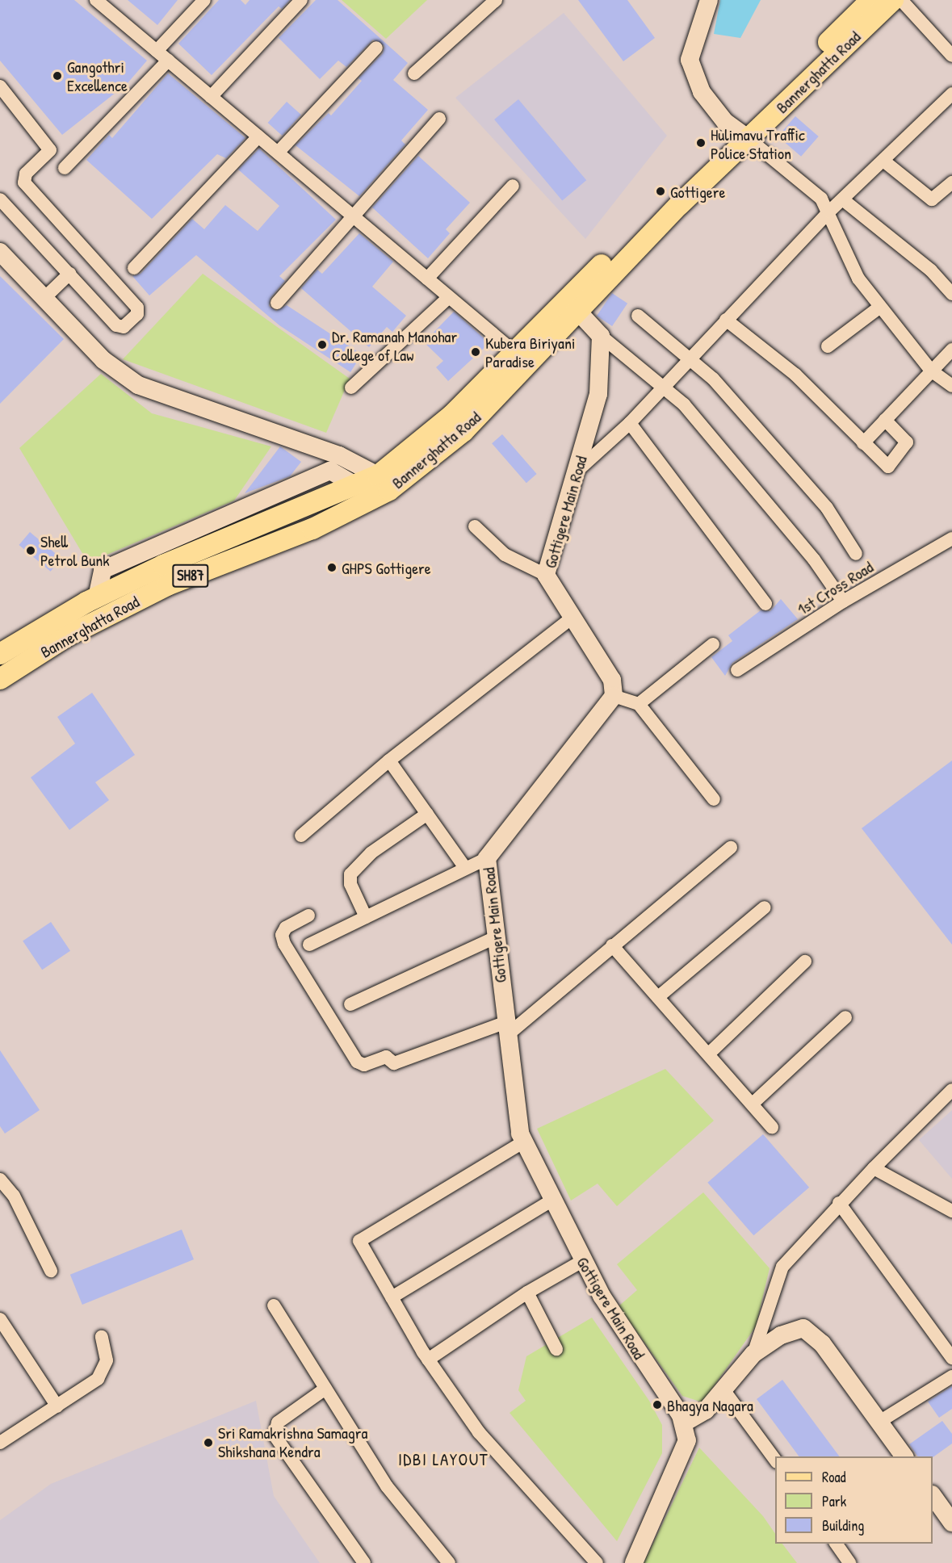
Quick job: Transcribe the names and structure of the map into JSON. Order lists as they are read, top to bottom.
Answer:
{
  "streets": {
    "main road": ["Bannerghatta Road", "SH87"],
    "street": ["Gottigere Main Road", "1st Cross Road"]
  },
  "districts": ["IDBI LAYOUT"],
  "places": [
    "Gangothri Excellence",
    "Hulimavu Traffic Police Station",
    "Gottigere",
    "Dr. Ramanah Manohar College of Law",
    "Kubera Biriyani Paradise",
    "Shell Petrol Bunk",
    "GHPS Gottigere",
    "Bhagya Nagara",
    "Sri Ramakrishna Samagra Shikshana Kendra"
  ],
  "legend": ["Road", "Park", "Building"]
}
